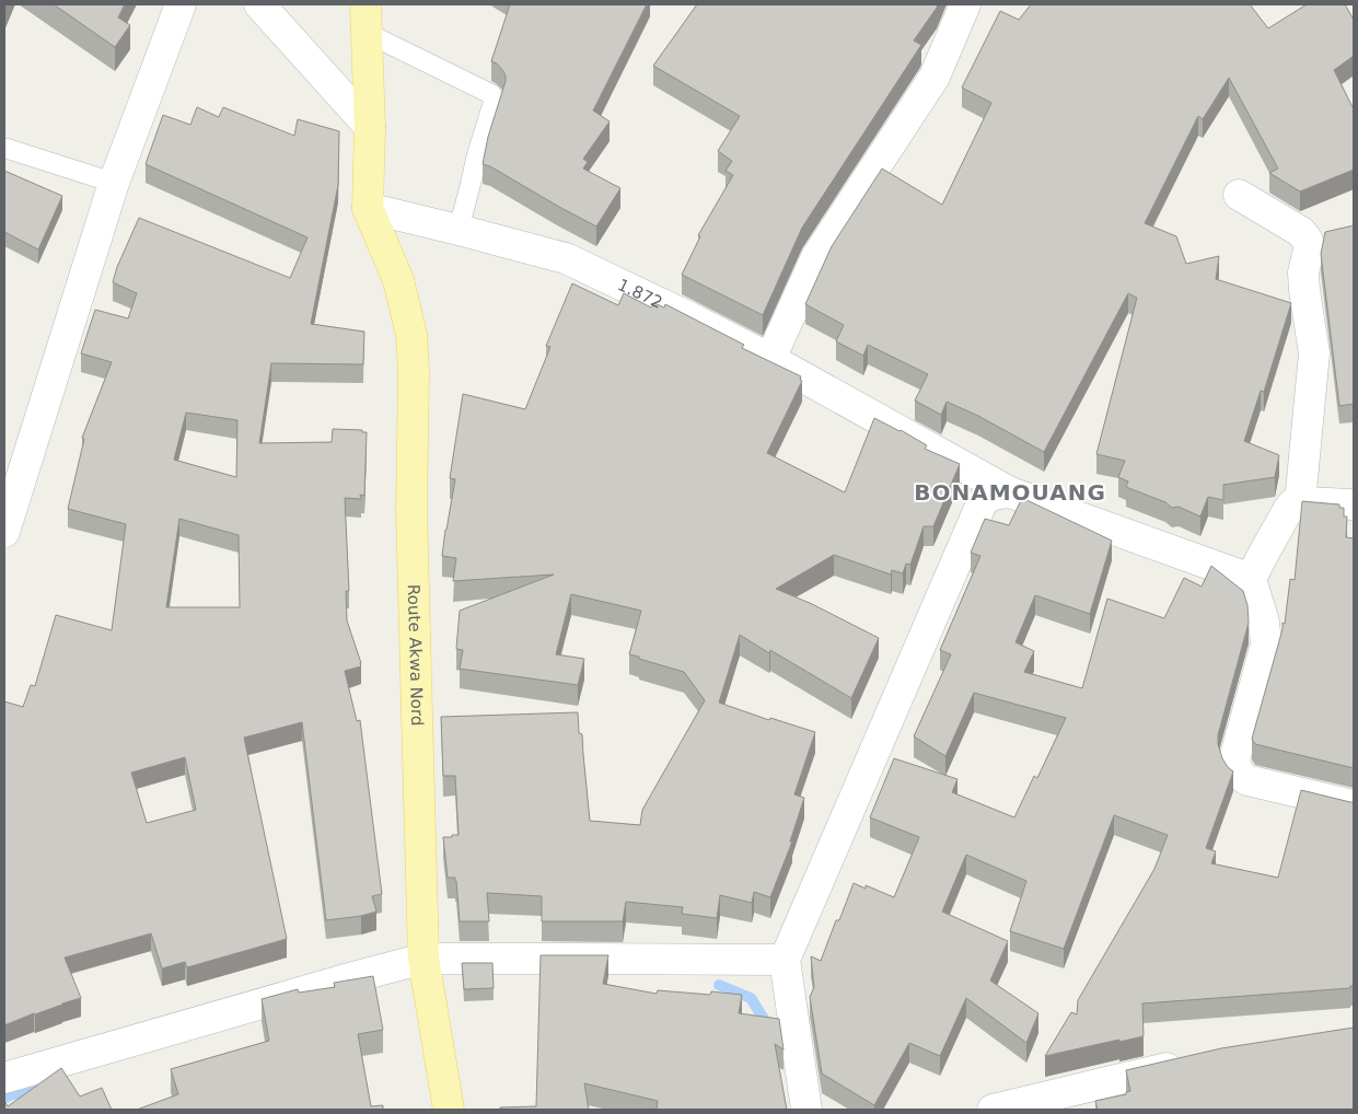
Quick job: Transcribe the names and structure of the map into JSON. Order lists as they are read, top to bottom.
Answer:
{
  "streets": {
    "main road": ["Route Akwa Nord"],
    "street": ["1.872"]
  },
  "crossings": [
    ["1.872", "Route Akwa Nord"]
  ],
  "districts": ["BONAMOUANG"]
}
